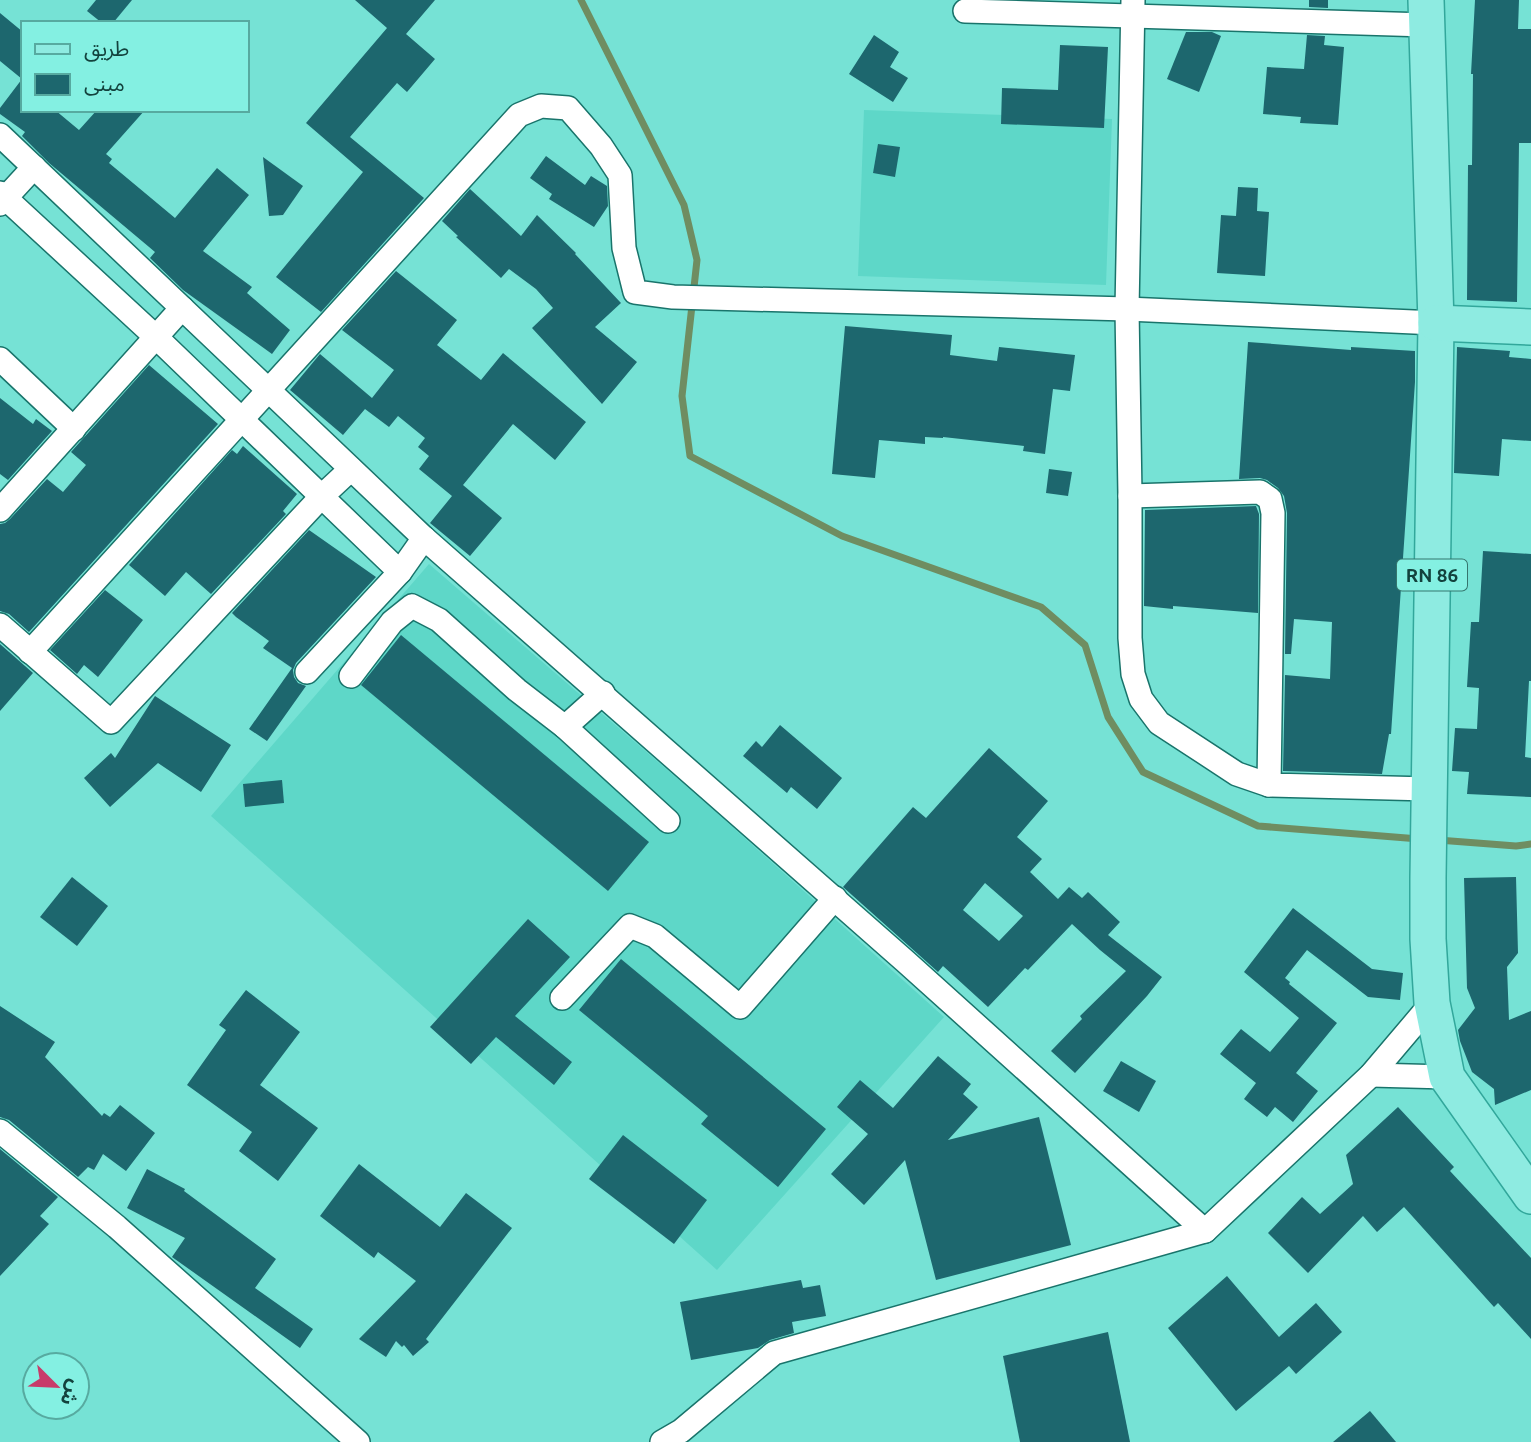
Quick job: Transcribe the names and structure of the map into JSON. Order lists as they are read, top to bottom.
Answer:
{
  "streets": {
    "main road": ["RN 86"]
  },
  "legend": ["طريق", "مبنى"],
  "north": "bottom right"
}
